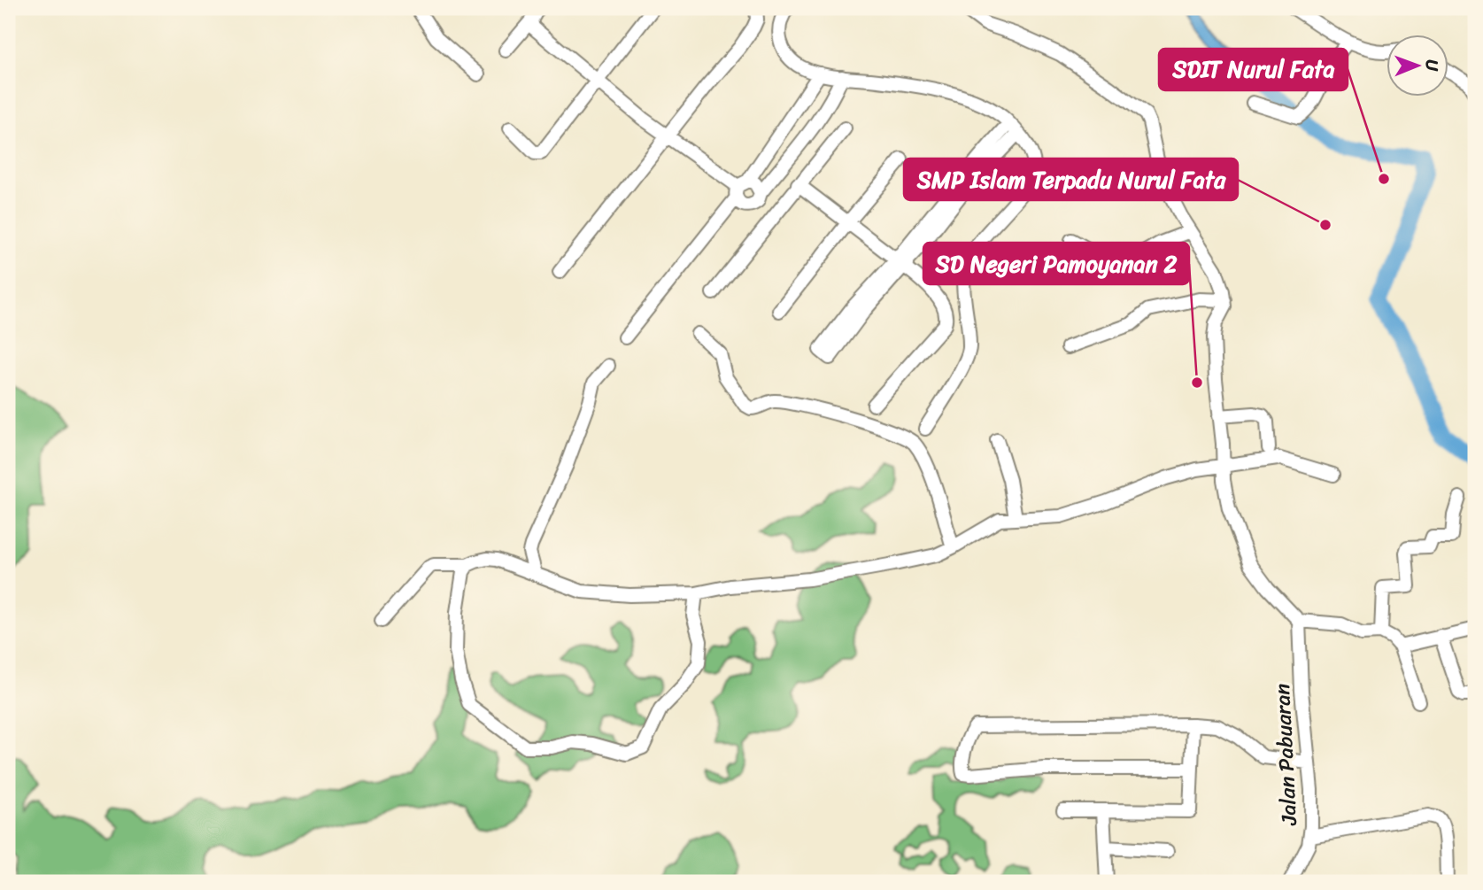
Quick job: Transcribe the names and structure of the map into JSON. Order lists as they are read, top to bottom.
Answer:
{
  "streets": {
    "street": ["Jalan Pabuaran"]
  },
  "places": ["SDIT Nurul Fata", "SMP Islam Terpadu Nurul Fata", "SD Negeri Pamoyanan 2"],
  "north": "right"
}
